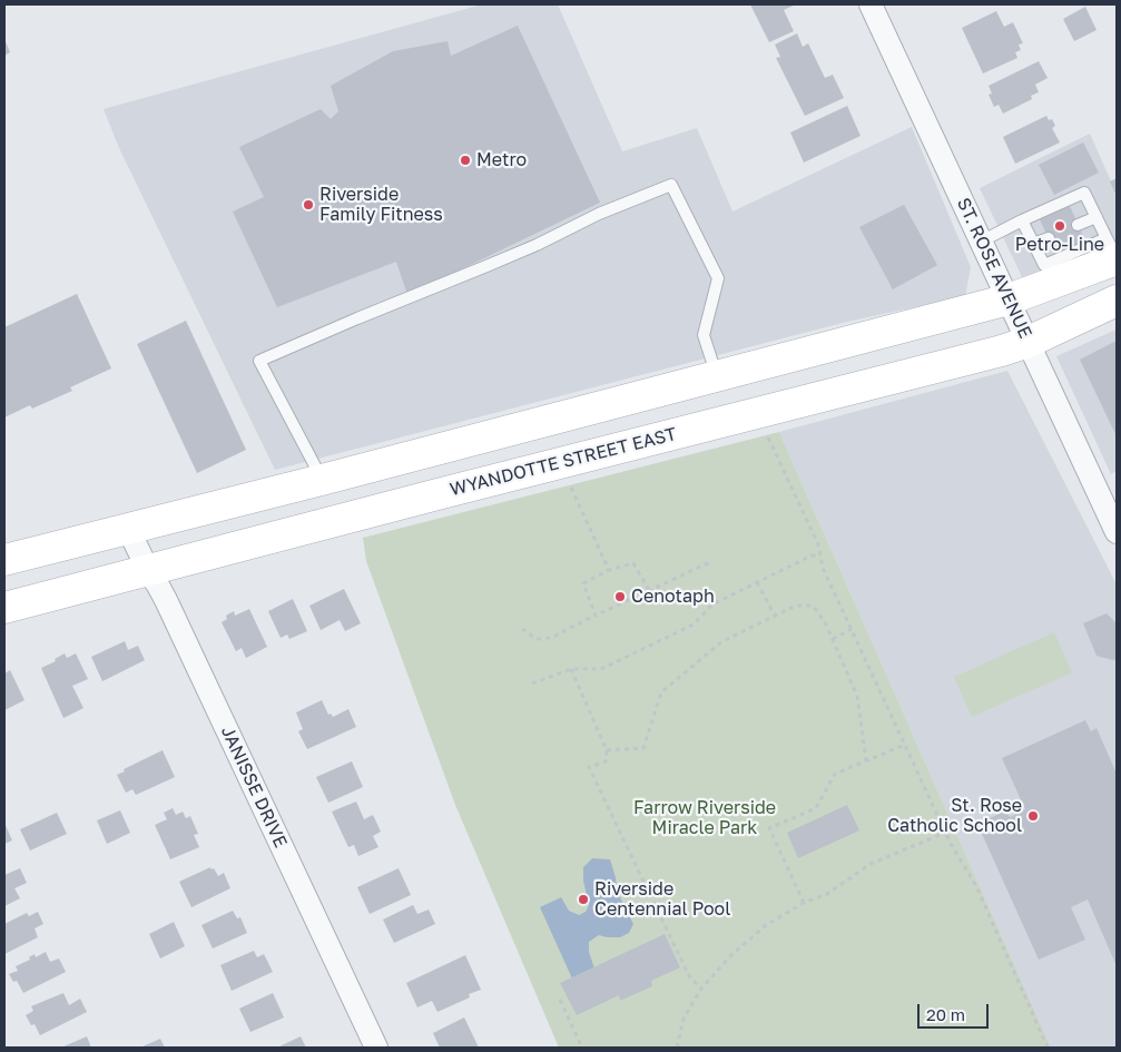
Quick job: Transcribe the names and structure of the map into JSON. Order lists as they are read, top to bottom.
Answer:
{
  "streets": {
    "main road": ["WYANDOTTE STREET EAST"],
    "street": ["ST. ROSE AVENUE", "JANISSE DRIVE"]
  },
  "crossings": [
    ["ST. ROSE AVENUE", "WYANDOTTE STREET EAST"],
    ["WYANDOTTE STREET EAST", "JANISSE DRIVE"]
  ],
  "parks": ["Farrow Riverside Miracle Park"],
  "places": [
    "Metro",
    "Riverside Family Fitness",
    "Petro-Line",
    "Cenotaph",
    "St. Rose Catholic School",
    "Riverside Centennial Pool"
  ],
  "scale_bar": "20 m"
}
